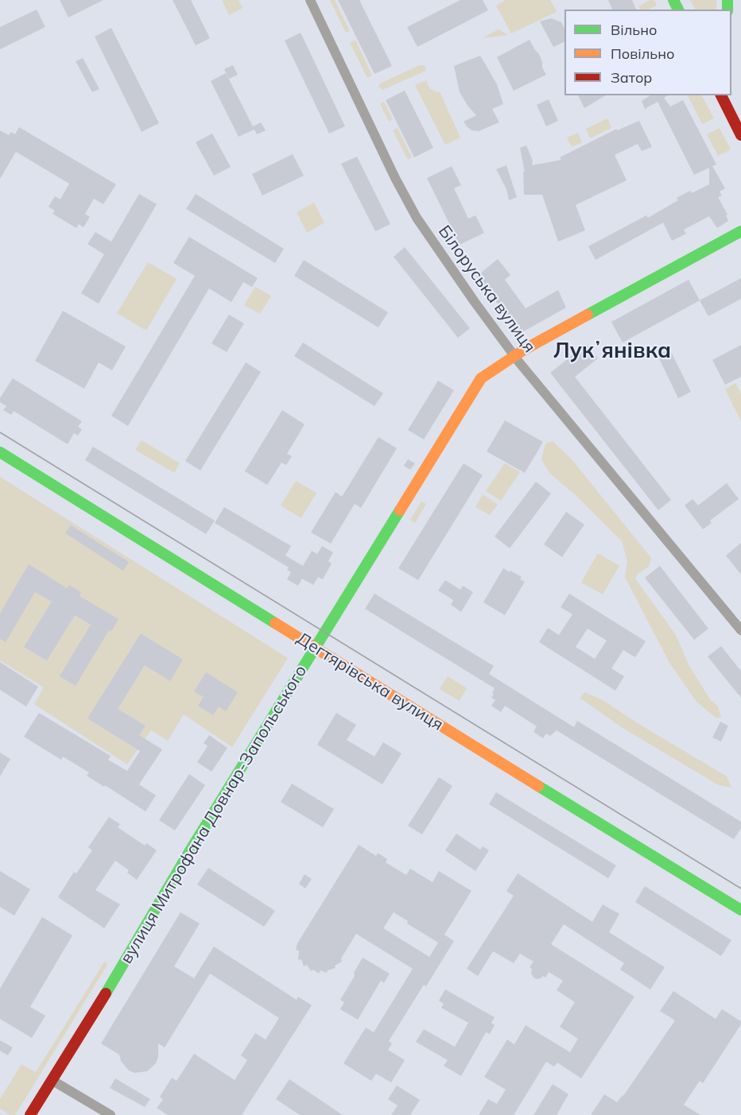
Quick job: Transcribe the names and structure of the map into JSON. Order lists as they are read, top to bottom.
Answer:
{
  "streets": {
    "street": ["Білоруська вулиця", "Дегтярівська вулиця", "вулиця Митрофана Довнар-Запольського"]
  },
  "crossings": [
    ["Білоруська вулиця", "вулиця Митрофана Довнар-Запольського"],
    ["Дегтярівська вулиця", "вулиця Митрофана Довнар-Запольського"]
  ],
  "districts": ["Лукʼянівка"],
  "legend": ["Вільно", "Повільно", "Затор"]
}
